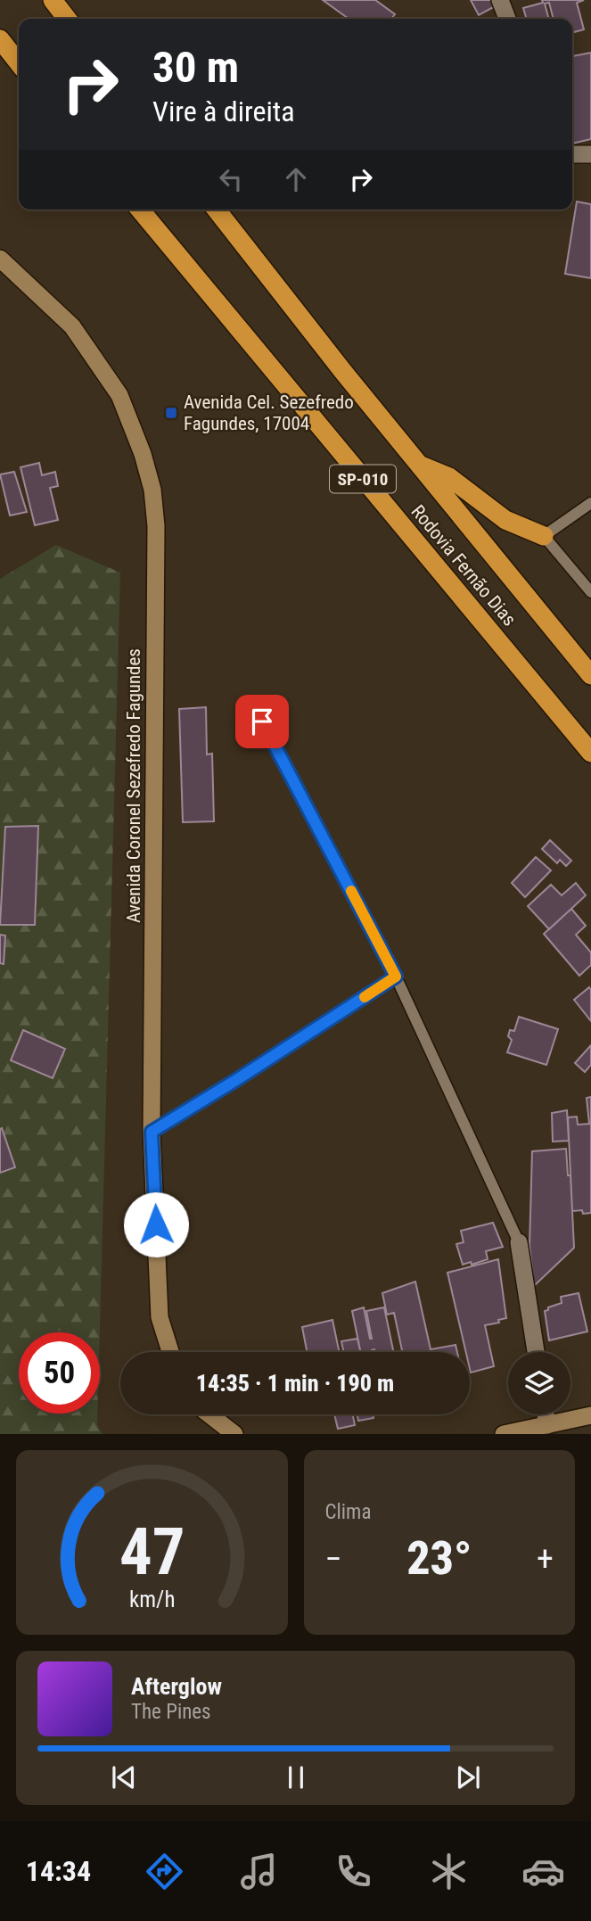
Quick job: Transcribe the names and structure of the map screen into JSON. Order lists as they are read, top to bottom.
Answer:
{
  "streets": {
    "highway": ["SP-010", "Rodovia Fernão Dias"],
    "main road": ["Avenida Coronel Sezefredo Fagundes"]
  },
  "places": {
    "transit": ["Avenida Cel. Sezefredo Fagundes, 17004"]
  },
  "page": {
    "turn": ["30 m", "Vire à direita"],
    "limit": "50",
    "trip": "14:35 · 1 min · 190 m",
    "tile": "Clima",
    "heat": ["−", "23°", "+"],
    "song": ["Afterglow", "The Pines"],
    "tabs": "14:34",
    "gauge": ["47", "km/h"]
  }
}
